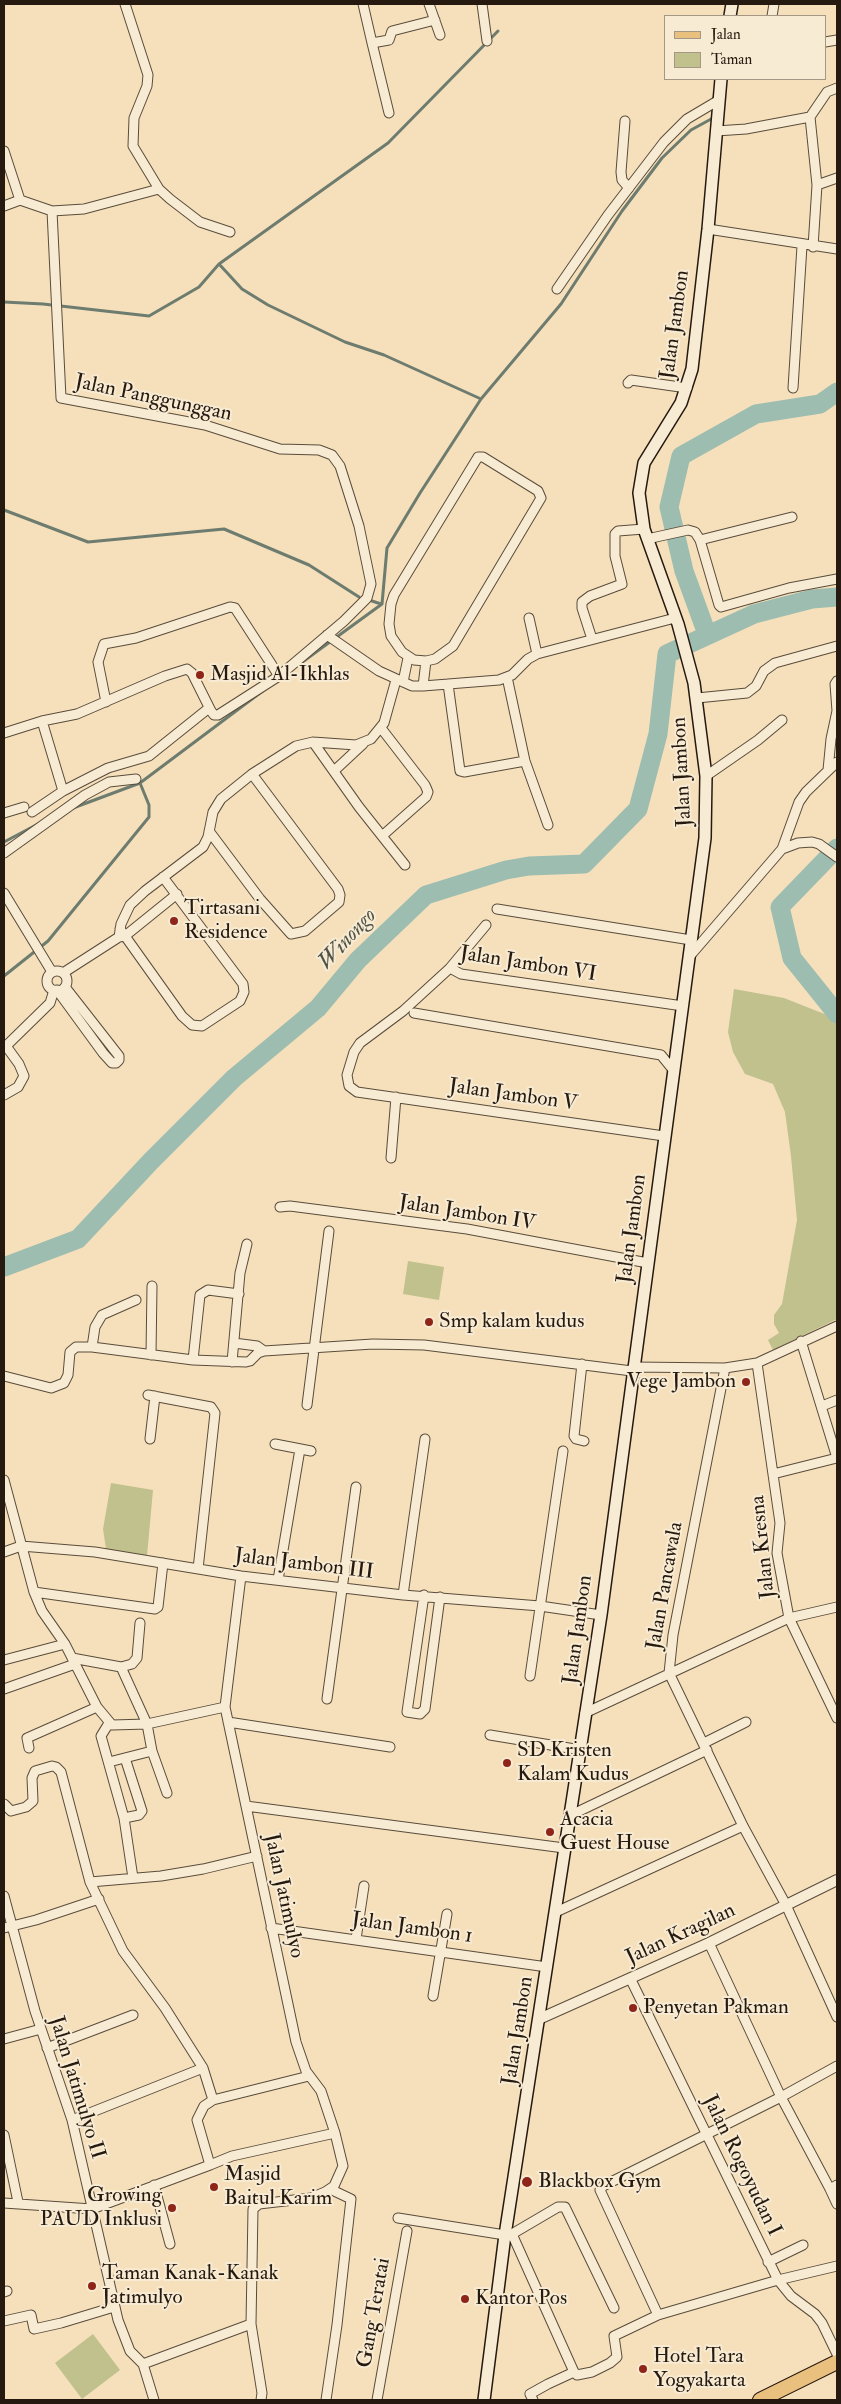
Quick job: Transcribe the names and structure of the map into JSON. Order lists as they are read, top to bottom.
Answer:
{
  "streets": {
    "main road": ["Jalan Jambon"],
    "street": [
      "Jalan Panggunggan",
      "Jalan Jambon VI",
      "Jalan Jambon V",
      "Jalan Jambon IV",
      "Jalan Kresna",
      "Jalan Jambon III",
      "Jalan Pancawala",
      "Jalan Jatimulyo",
      "Jalan Jambon 1",
      "Jalan Kragilan",
      "Jalan Jatimulyo II",
      "Jalan Rogoyudan I",
      "Gang Teratai"
    ]
  },
  "crossings": [
    ["Jalan Jambon", "Jalan Jambon VI"],
    ["Jalan Jambon", "Jalan Jambon V"],
    ["Jalan Jambon", "Jalan Jambon IV"],
    ["Jalan Jambon", "Jalan Jambon III"],
    ["Jalan Jambon", "Jalan Jambon 1"],
    ["Jalan Jambon", "Jalan Kragilan"],
    ["Jalan Jambon VI", "Jalan Jambon V"],
    ["Jalan Jambon III", "Jalan Jatimulyo"],
    ["Jalan Pancawala", "Jalan Kragilan"],
    ["Jalan Jatimulyo", "Jalan Jambon 1"],
    ["Jalan Kragilan", "Jalan Rogoyudan I"]
  ],
  "water": ["Winongo"],
  "places": [
    "Masjid Al-Ikhlas",
    "Tirtasani Residence",
    "Smp kalam kudus",
    "Vege Jambon",
    "SD Kristen Kalam Kudus",
    "Acacia Guest House",
    "Penyetan Pakman",
    "Blackbox Gym",
    "Masjid Baitul Karim",
    "Growing PAUD Inklusi",
    "Taman Kanak-Kanak Jatimulyo",
    "Kantor Pos",
    "Hotel Tara Yogyakarta"
  ],
  "legend": ["Jalan", "Taman"]
}
